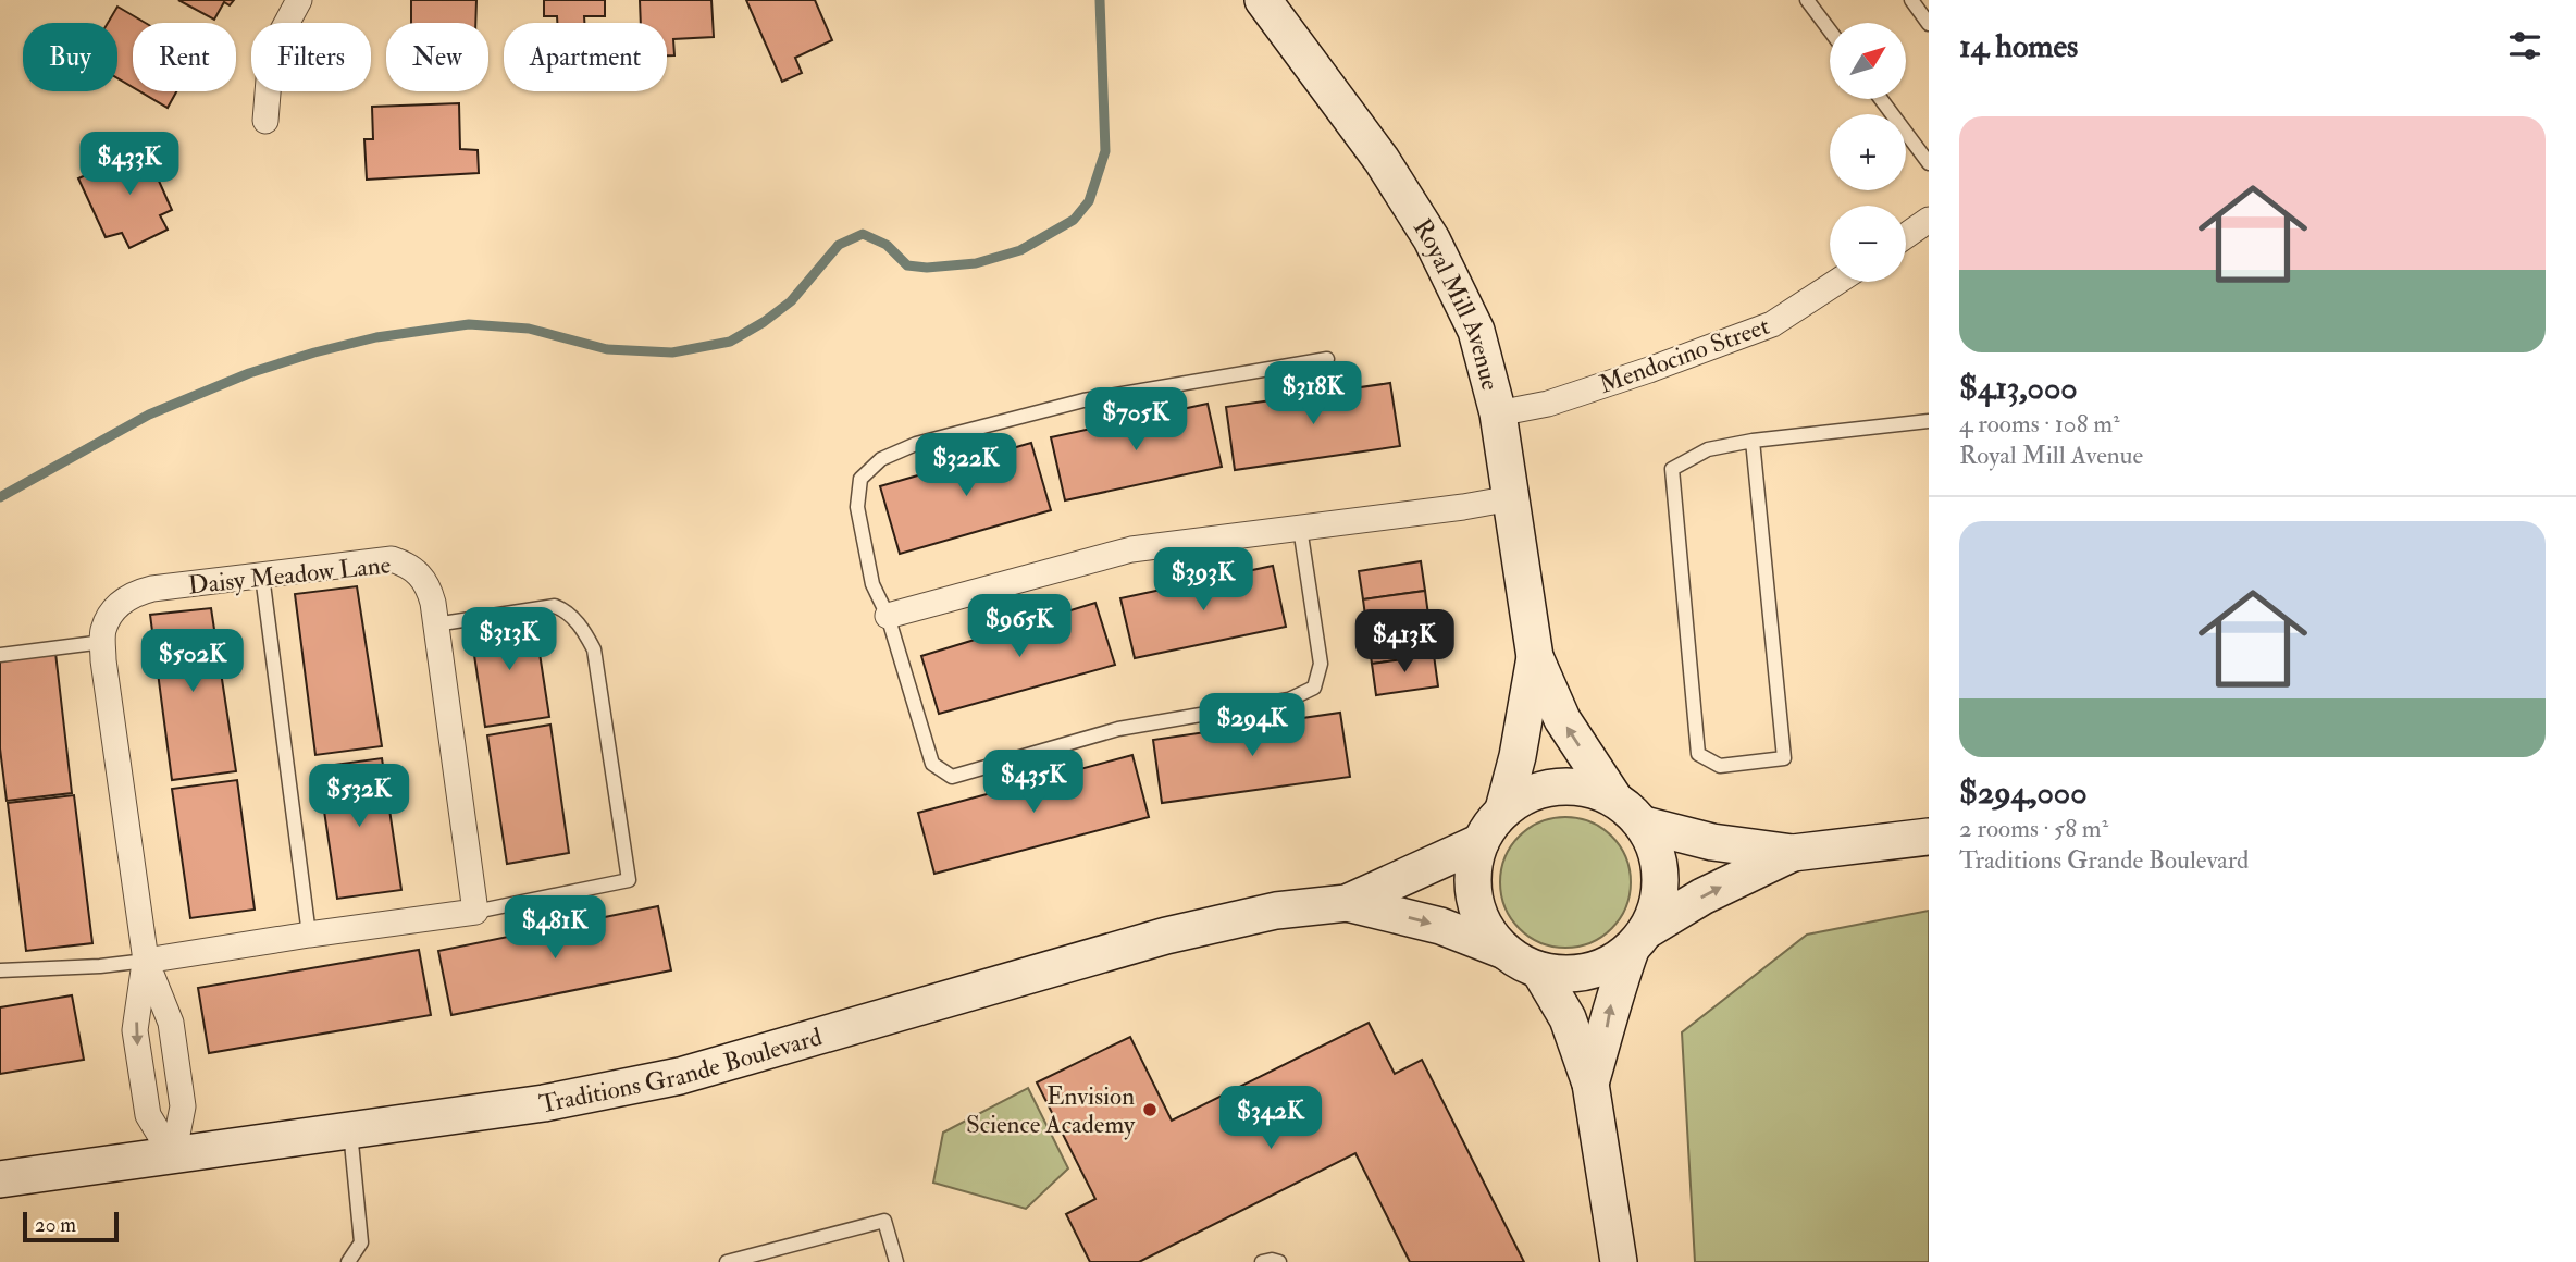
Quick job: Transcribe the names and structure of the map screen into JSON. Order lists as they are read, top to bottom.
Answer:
{
  "streets": {
    "main road": ["Royal Mill Avenue", "Traditions Grande Boulevard"],
    "street": ["Mendocino Street", "Daisy Meadow Lane"]
  },
  "crossings": [
    ["Royal Mill Avenue", "Mendocino Street"],
    ["Royal Mill Avenue", "Traditions Grande Boulevard"],
    ["Daisy Meadow Lane", "Traditions Grande Boulevard"]
  ],
  "places": ["Envision Science Academy"],
  "scale_bar": "20 m",
  "north": "top right",
  "page": {
    "heading": "14 homes",
    "map_buttons": ["+", "−"],
    "chip": [
      "Buy",
      "Rent",
      "Filters",
      "New",
      "Apartment"
    ],
    "list": [
      {
        "name": "$413,000",
        "note": "4 rooms · 108 m² · Royal Mill Avenue"
      },
      {
        "name": "$294,000",
        "note": "2 rooms · 58 m² · Traditions Grande Boulevard"
      }
    ],
    "price": [
      "$433K",
      "$318K",
      "$705K",
      "$322K",
      "$393K",
      "$965K",
      "$313K",
      "$413K",
      "$502K",
      "$294K",
      "$435K",
      "$532K",
      "$481K",
      "$342K"
    ],
    "scale": "20 m"
  }
}
